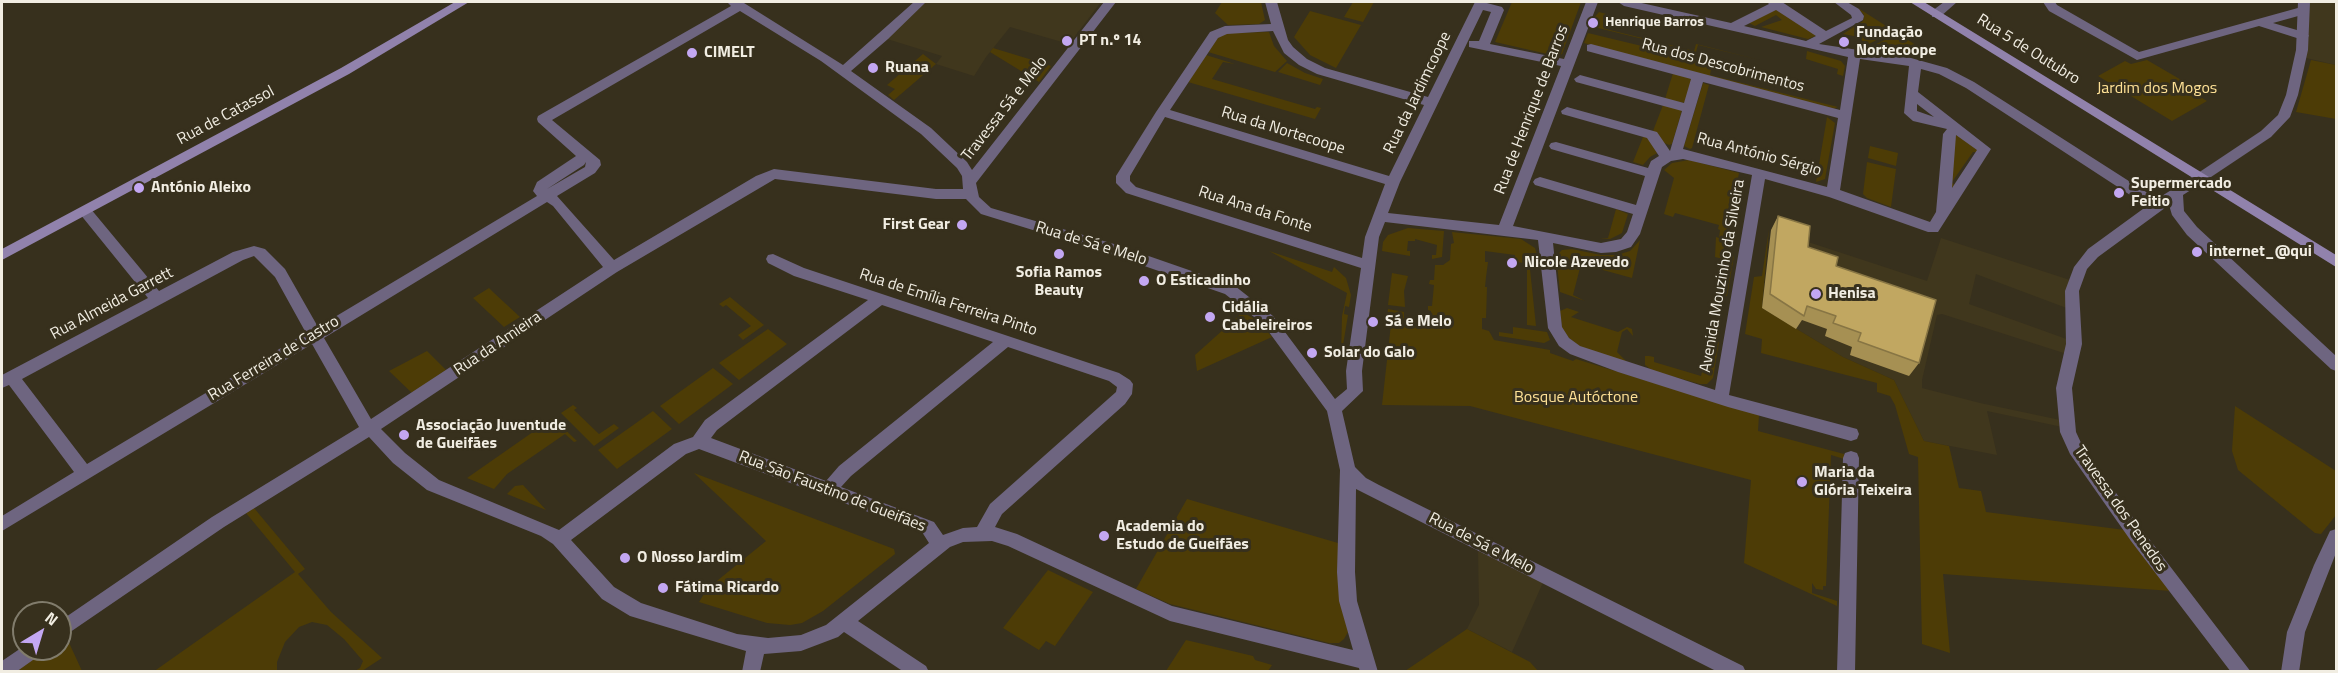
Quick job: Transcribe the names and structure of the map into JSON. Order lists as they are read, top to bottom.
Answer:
{
  "streets": {
    "main road": ["Rua 5 de Outubro", "Rua de Catassol"],
    "street": [
      "Rua dos Descobrimentos",
      "Rua da Jardimcoope",
      "Travessa Sá e Melo",
      "Rua de Henrique de Barros",
      "Rua da Nortecoope",
      "Rua António Sérgio",
      "Rua Ana da Fonte",
      "Rua de Sá e Melo",
      "Avenida Mouzinho da Silveira",
      "Rua de Emília Ferreira Pinto",
      "Rua Almeida Garrett",
      "Rua da Amieira",
      "Rua Ferreira de Castro",
      "Rua São Faustino de Gueifães",
      "Travessa dos Penedos"
    ]
  },
  "crossings": [
    ["Rua 5 de Outubro", "Travessa dos Penedos"],
    ["Rua da Jardimcoope", "Rua da Nortecoope"],
    ["Rua da Jardimcoope", "Rua Ana da Fonte"],
    ["Rua da Jardimcoope", "Rua de Sá e Melo"],
    ["Travessa Sá e Melo", "Rua de Sá e Melo"],
    ["Travessa Sá e Melo", "Rua da Amieira"],
    ["Rua da Nortecoope", "Rua Ana da Fonte"],
    ["Rua António Sérgio", "Avenida Mouzinho da Silveira"],
    ["Rua de Sá e Melo", "Rua da Amieira"],
    ["Rua de Sá e Melo", "Rua Ferreira de Castro"],
    ["Rua de Emília Ferreira Pinto", "Rua São Faustino de Gueifães"],
    ["Rua Almeida Garrett", "Rua Ferreira de Castro"]
  ],
  "parks": ["Jardim dos Mogos", "Bosque Autóctone"],
  "places": [
    "Henrique Barros",
    "PT n.º 14",
    "Fundação Nortecoope",
    "CIMELT",
    "Ruana",
    "António Aleixo",
    "Supermercado Feitio",
    "First Gear",
    "internet_@qui",
    "Sofia Ramos Beauty",
    "Nicole Azevedo",
    "O Esticadinho",
    "Henisa",
    "Cidália Cabeleireiros",
    "Sá e Melo",
    "Solar do Galo",
    "Associação Juventude de Gueifães",
    "Maria da Glória Teixeira",
    "Academia do Estudo de Gueifães",
    "O Nosso Jardim",
    "Fátima Ricardo"
  ],
  "north": "top right"
}
